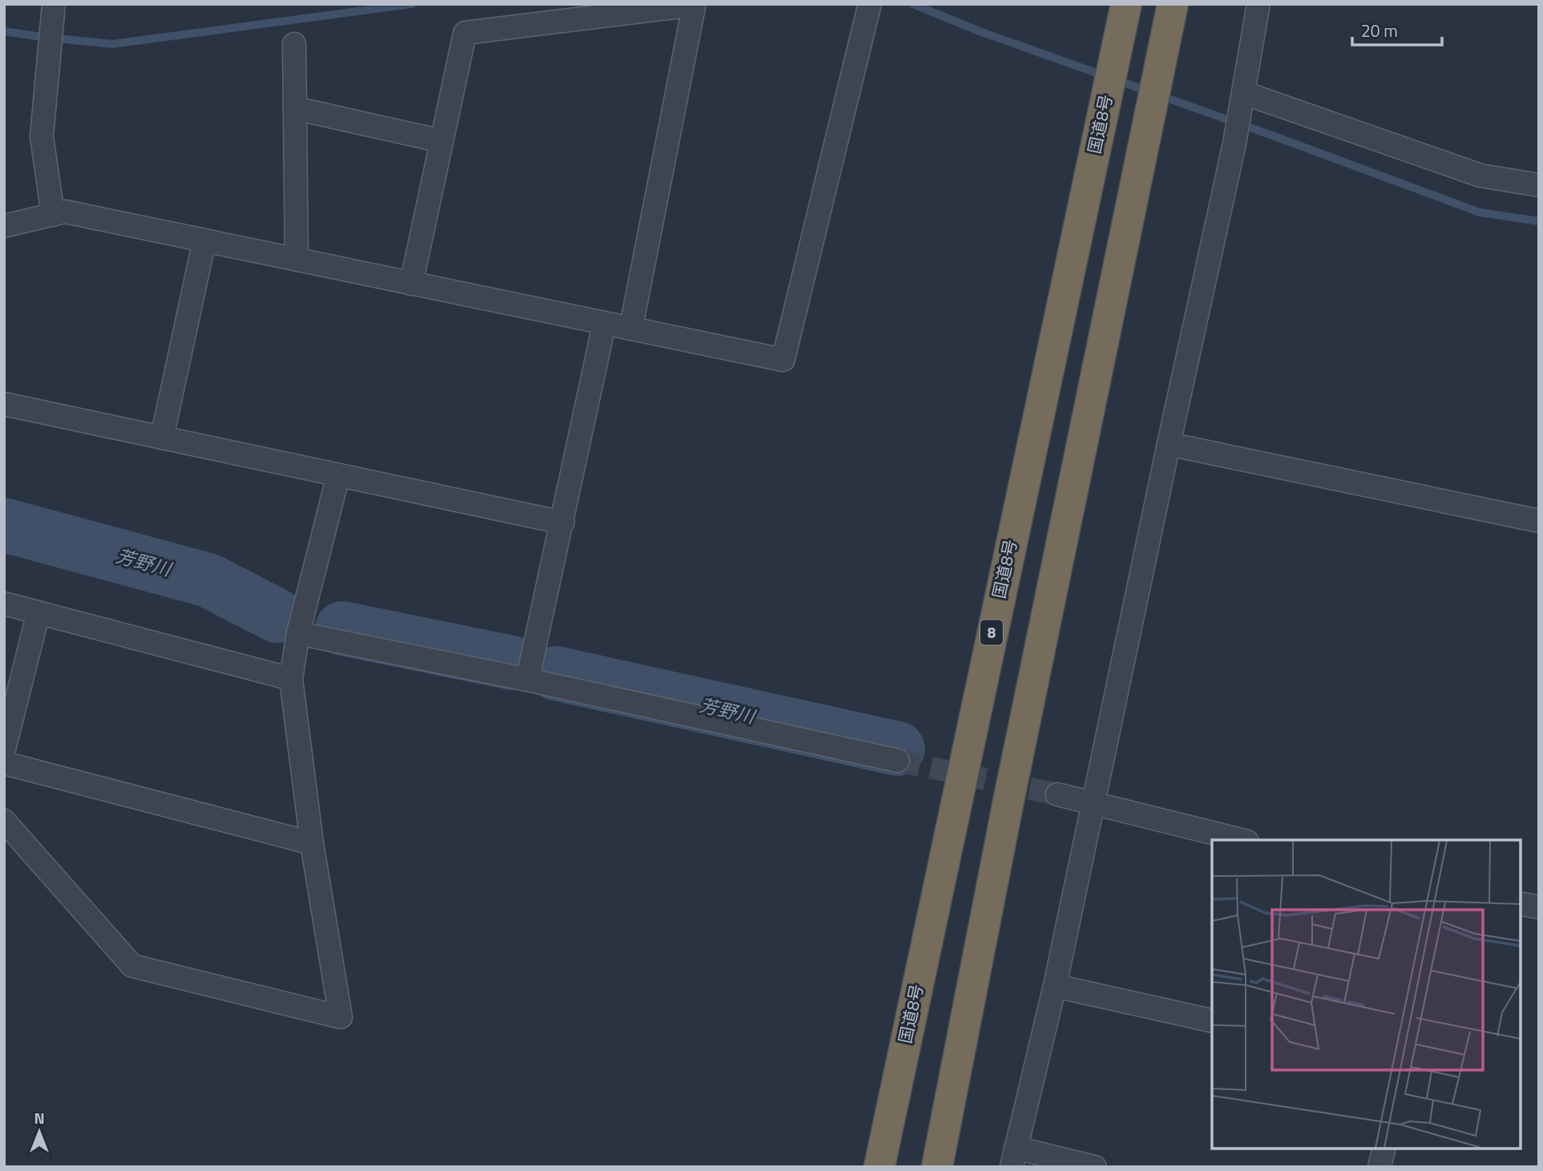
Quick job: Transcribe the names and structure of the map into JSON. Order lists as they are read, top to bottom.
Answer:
{
  "streets": {
    "highway": ["国道8号", "8"]
  },
  "water": ["芳野川"],
  "scale_bar": "20 m",
  "north": "top"
}
